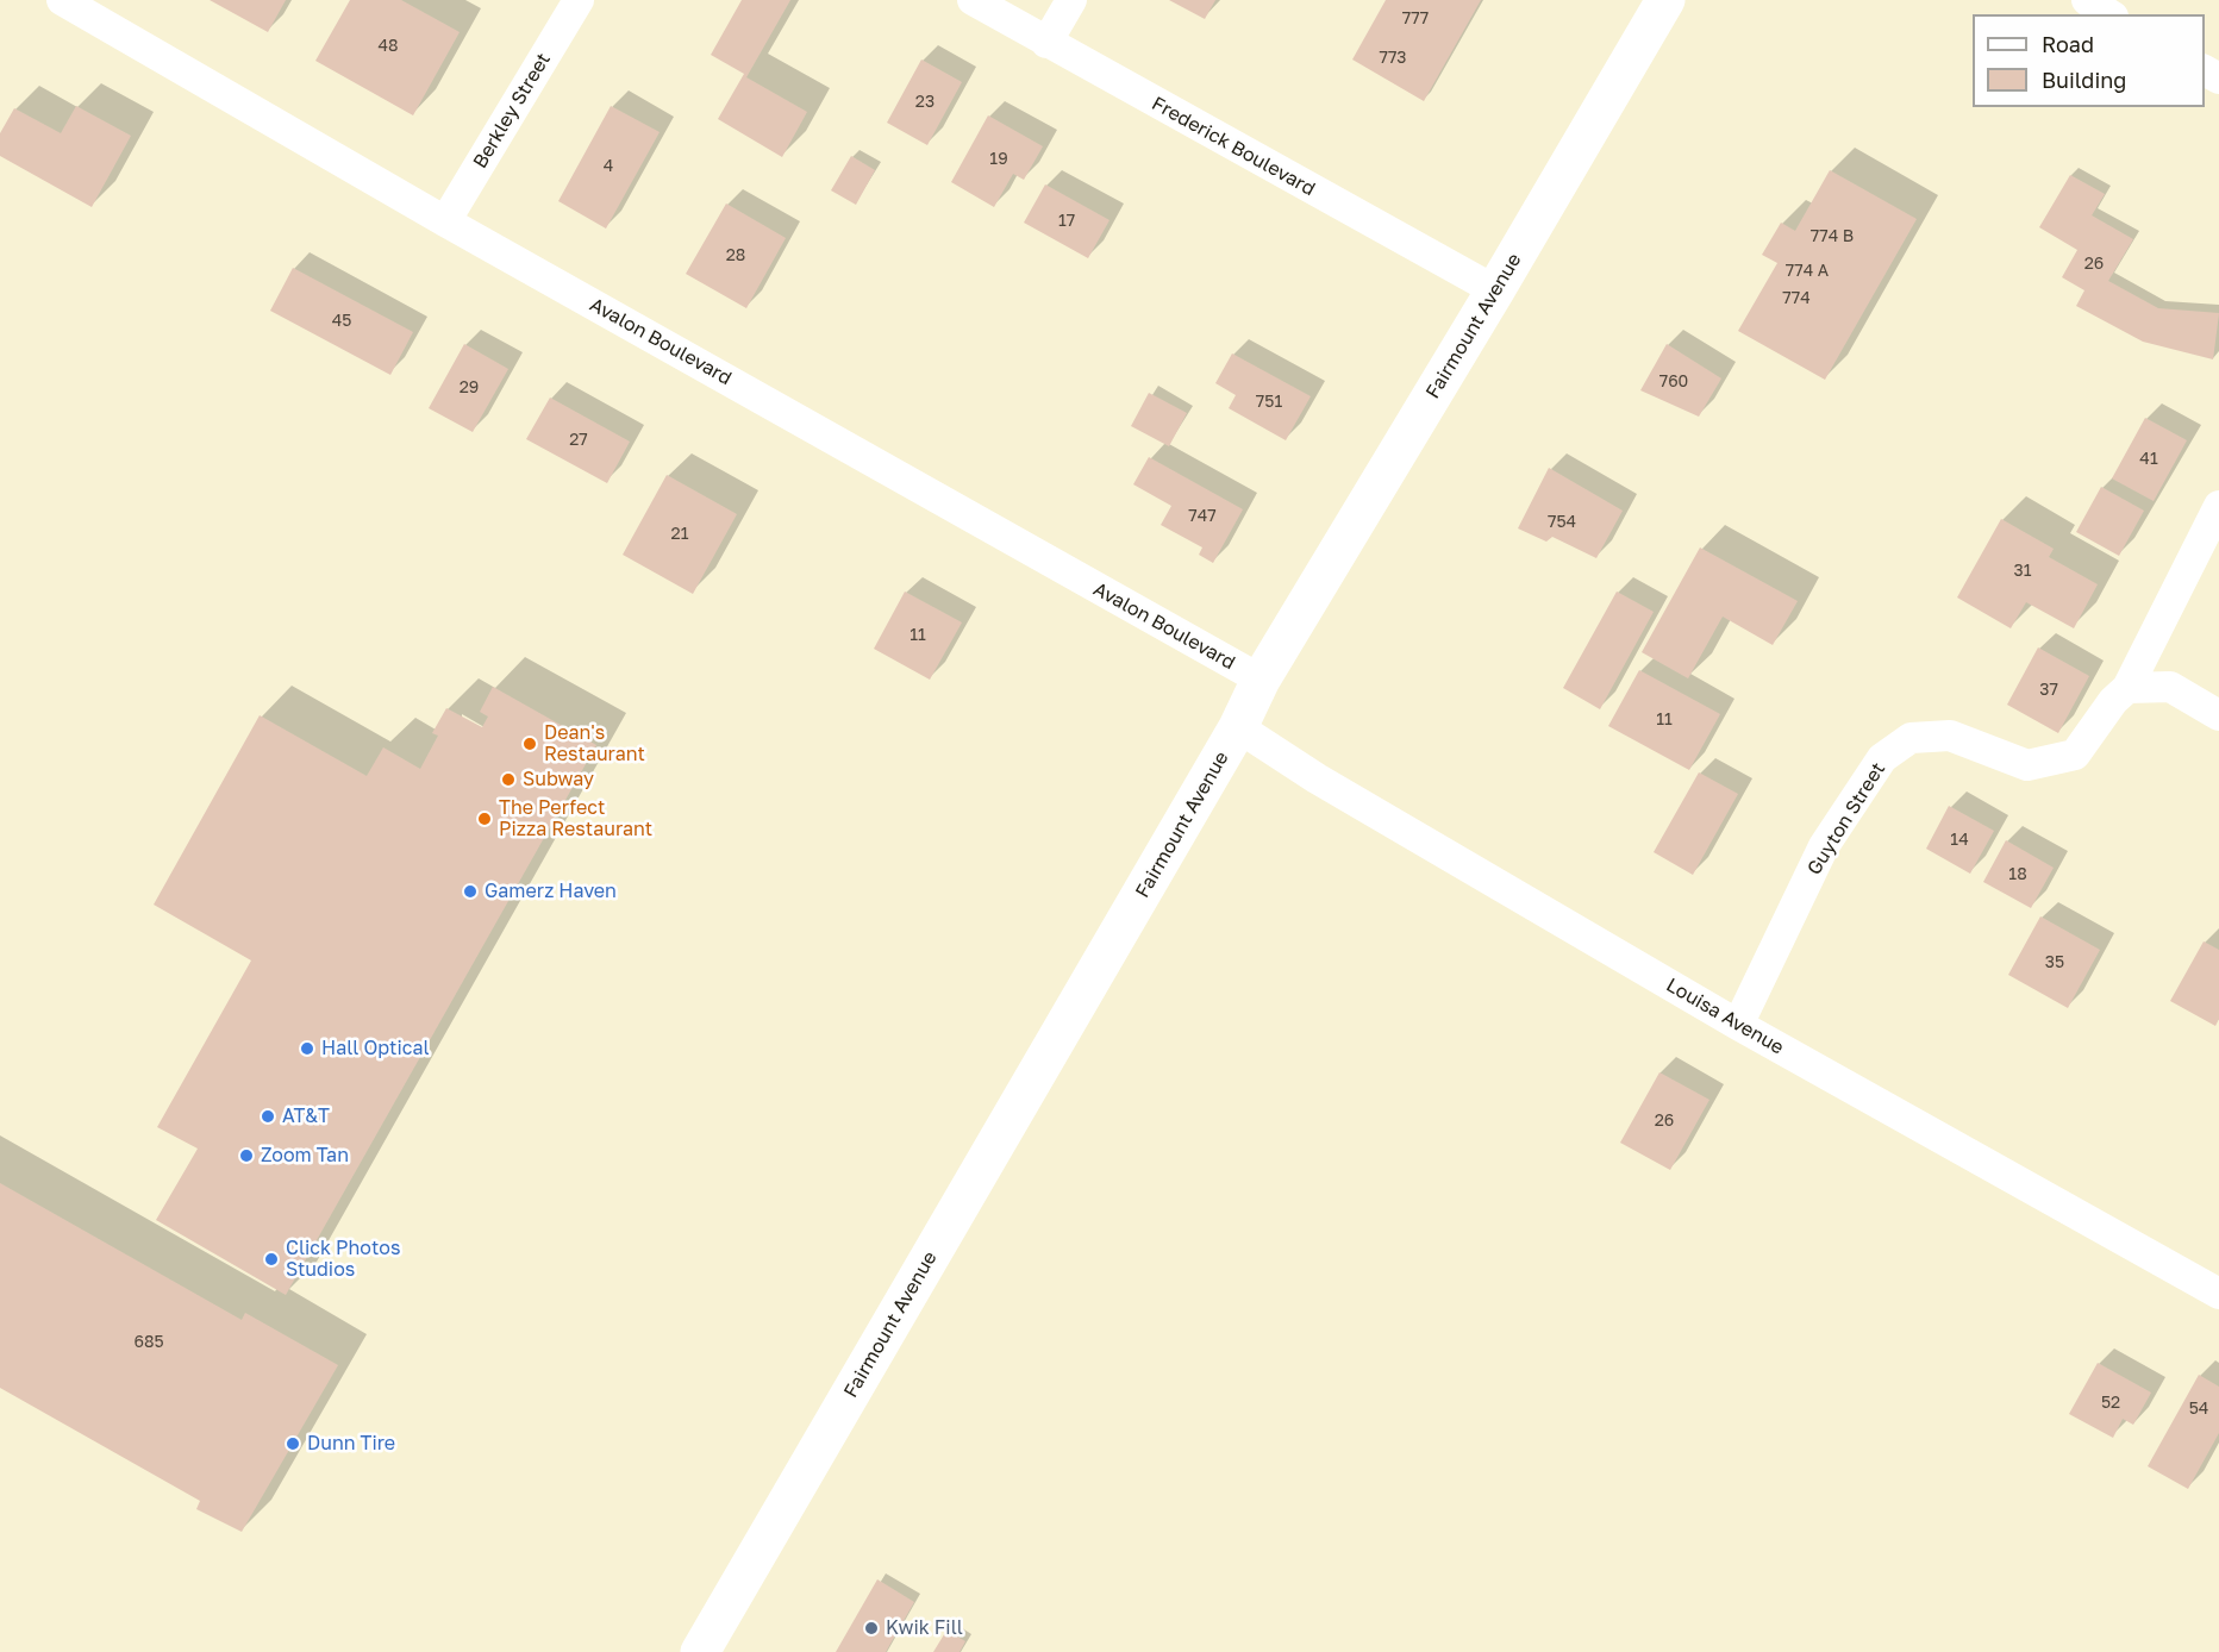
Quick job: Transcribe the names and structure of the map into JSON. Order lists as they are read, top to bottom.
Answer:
{
  "streets": {
    "main road": ["Fairmount Avenue"],
    "street": [
      "Berkley Street",
      "Frederick Boulevard",
      "Avalon Boulevard",
      "Guyton Street",
      "Louisa Avenue"
    ]
  },
  "crossings": [
    ["Berkley Street", "Avalon Boulevard"],
    ["Frederick Boulevard", "Fairmount Avenue"],
    ["Fairmount Avenue", "Avalon Boulevard"],
    ["Fairmount Avenue", "Louisa Avenue"],
    ["Guyton Street", "Louisa Avenue"]
  ],
  "places": [
    "Dean's Restaurant",
    "Subway",
    "The Perfect Pizza Restaurant",
    "Gamerz Haven",
    "Hall Optical",
    "AT&T",
    "Zoom Tan",
    "Click Photos Studios",
    "Dunn Tire",
    "Kwik Fill"
  ],
  "house_numbers": [
    "777",
    "48",
    "773",
    "23",
    "19",
    "4",
    "17",
    "774 B",
    "28",
    "26",
    "774 A",
    "774",
    "45",
    "760",
    "29",
    "751",
    "27",
    "41",
    "747",
    "754",
    "21",
    "31",
    "11",
    "37",
    "11",
    "14",
    "18",
    "35",
    "26",
    "685",
    "52",
    "54"
  ],
  "legend": ["Road", "Building"]
}
